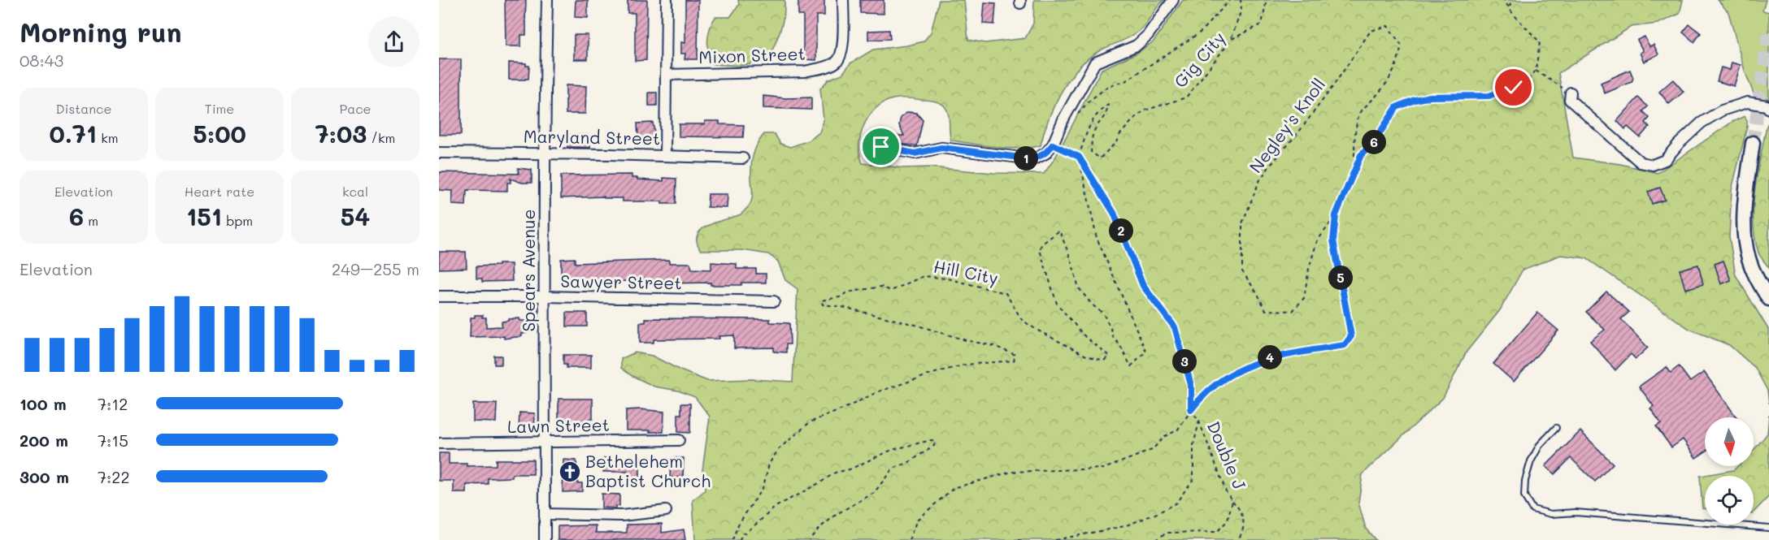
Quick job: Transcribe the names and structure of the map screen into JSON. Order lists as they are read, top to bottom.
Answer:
{
  "streets": {
    "street": [
      "Mixon Street",
      "Maryland Street",
      "Spears Avenue",
      "Sawyer Street",
      "Lawn Street"
    ],
    "path": [
      "Gig City",
      "Negley's Knoll",
      "Hill City",
      "Double J"
    ]
  },
  "crossings": [
    ["Gig City", "Hill City"],
    ["Maryland Street", "Spears Avenue"],
    ["Spears Avenue", "Sawyer Street"],
    ["Spears Avenue", "Lawn Street"]
  ],
  "places": {
    "church": ["Bethelehem Baptist Church"]
  },
  "north": "bottom",
  "page": {
    "heading": ["Morning run", "08:43"],
    "stats": [
      ["Distance", "0.71 km"],
      ["Time", "5:00"],
      ["Pace", "7:03 /km"],
      ["Elevation", "6 m"],
      ["Heart rate", "151 bpm"],
      ["kcal", "54"]
    ],
    "pins": [
      "6",
      "1",
      "2",
      "5",
      "4",
      "3"
    ],
    "chart": ["Elevation", "249–255 m"],
    "list": [
      {
        "name": "100 m",
        "note": "7:12"
      },
      {
        "name": "200 m",
        "note": "7:15"
      },
      {
        "name": "300 m",
        "note": "7:22"
      }
    ]
  }
}
